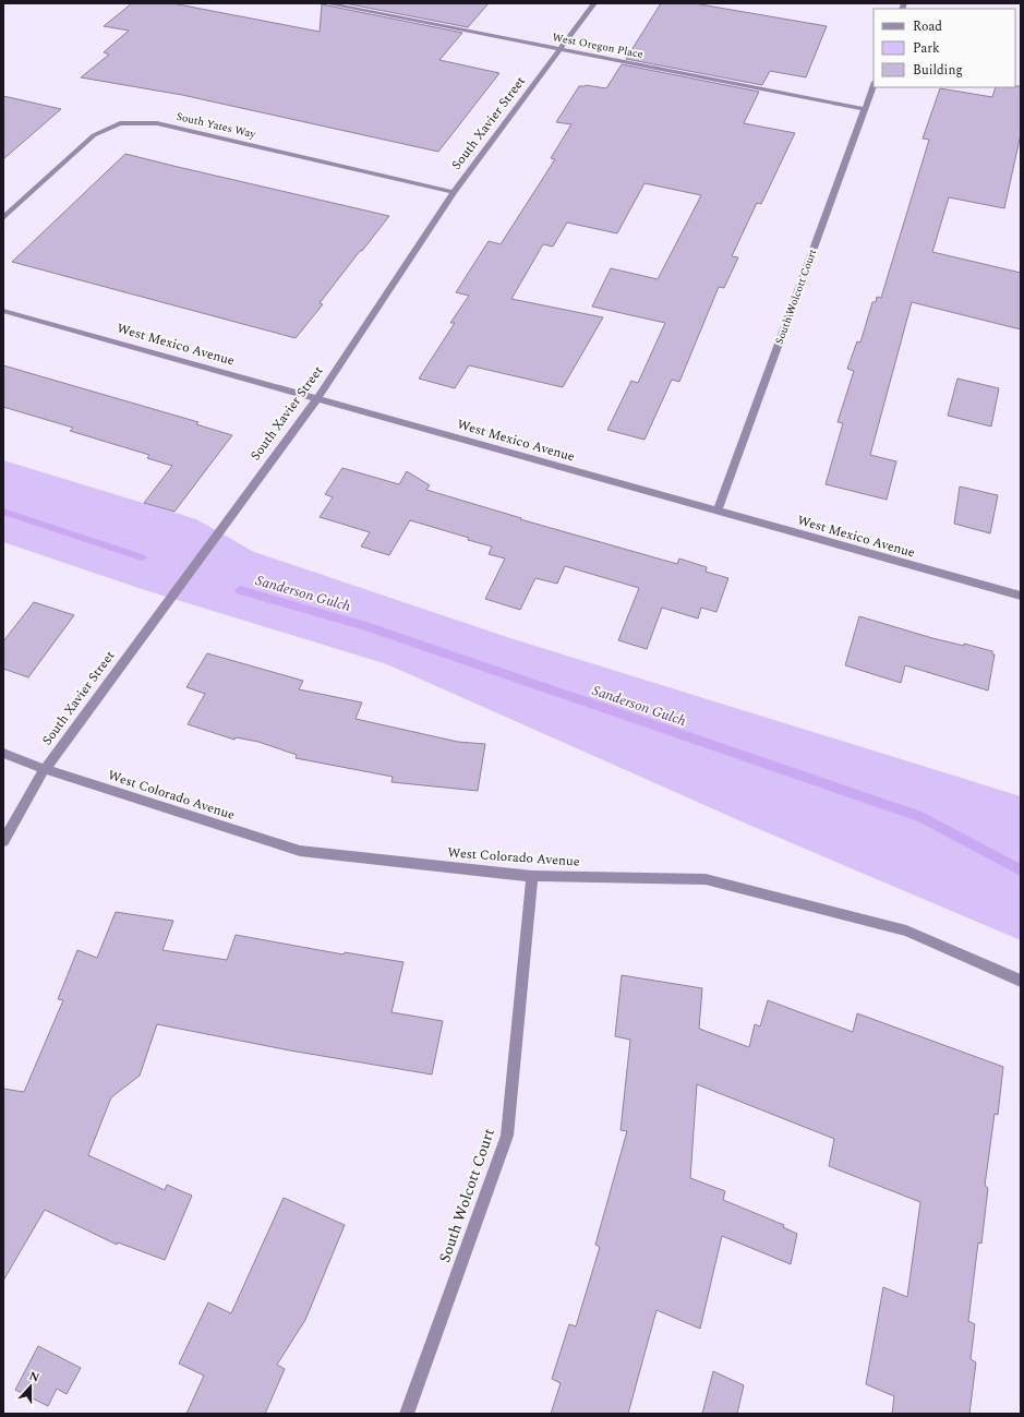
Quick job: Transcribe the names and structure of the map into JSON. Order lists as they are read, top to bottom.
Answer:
{
  "streets": {
    "street": [
      "West Oregon Place",
      "South Xavier Street",
      "South Yates Way",
      "South Wolcott Court",
      "West Mexico Avenue",
      "West Colorado Avenue"
    ]
  },
  "crossings": [
    ["West Oregon Place", "South Xavier Street"],
    ["West Oregon Place", "South Wolcott Court"],
    ["South Xavier Street", "South Yates Way"],
    ["South Xavier Street", "West Mexico Avenue"],
    ["South Xavier Street", "West Colorado Avenue"],
    ["South Wolcott Court", "West Mexico Avenue"],
    ["South Wolcott Court", "West Colorado Avenue"]
  ],
  "water": ["Sanderson Gulch"],
  "legend": ["Road", "Park", "Building"],
  "north": "top"
}
